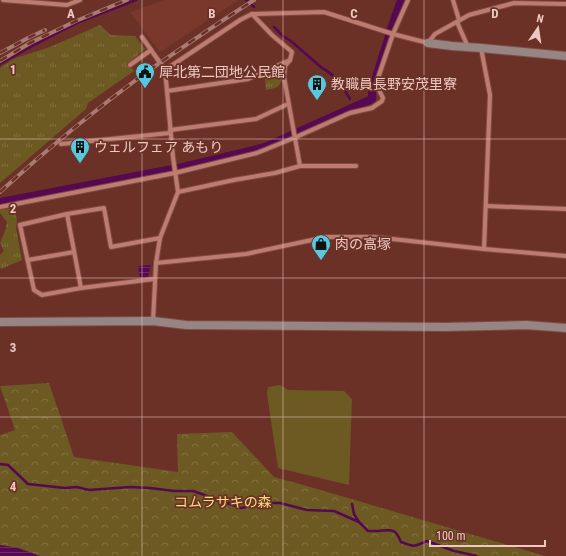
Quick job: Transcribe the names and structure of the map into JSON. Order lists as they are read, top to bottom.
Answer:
{
  "parks": ["コムラサキの森"],
  "places": {
    "public building": ["犀北第二団地公民館"],
    "building": ["教職員長野安茂里寮", "ウェルフェア あもり"],
    "shop": ["肉の高塚"]
  },
  "scale_bar": "100 m",
  "north": "top",
  "grid": {
    "columns": [
      "A",
      "B",
      "C",
      "D"
    ],
    "rows": [
      "1",
      "2",
      "3",
      "4"
    ]
  }
}
